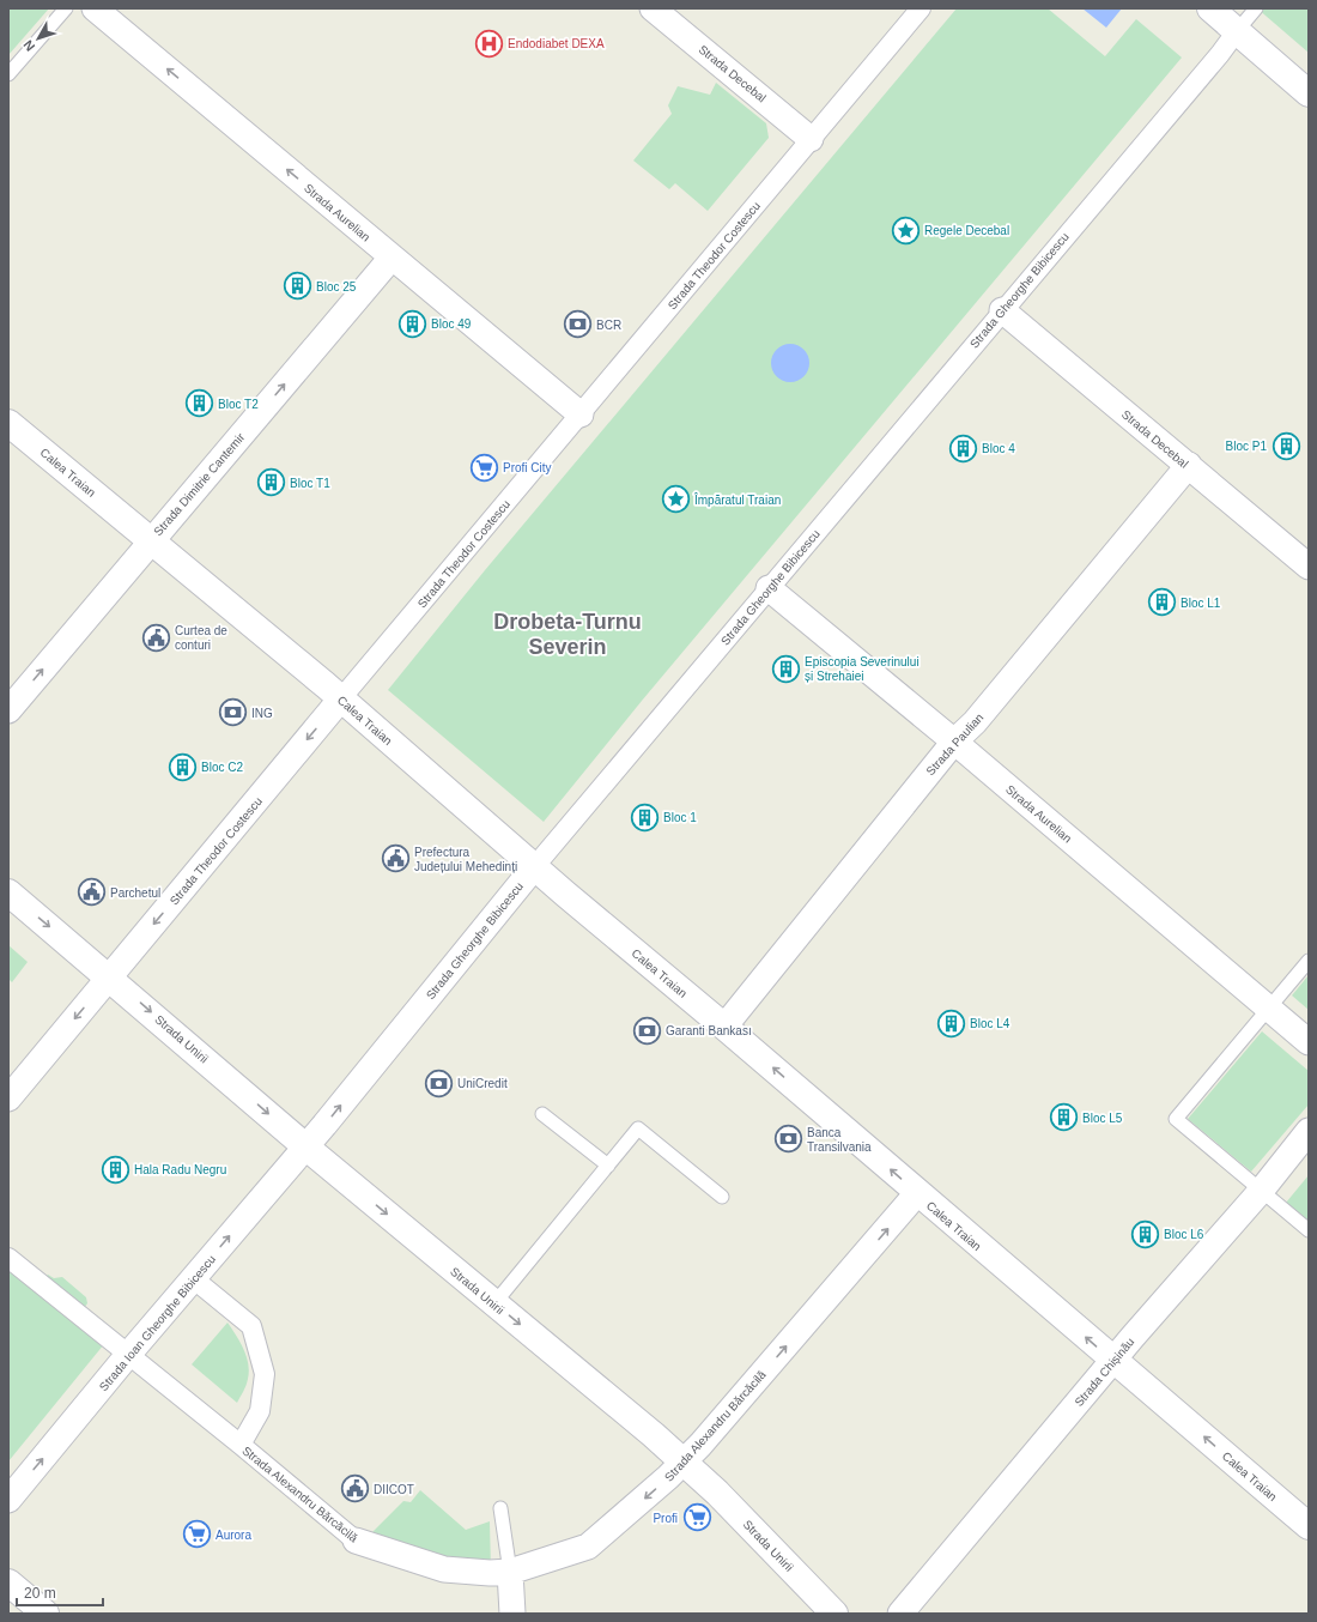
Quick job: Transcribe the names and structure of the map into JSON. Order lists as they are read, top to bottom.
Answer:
{
  "streets": {
    "street": [
      "Strada Decebal",
      "Strada Aurelian",
      "Strada Theodor Costescu",
      "Strada Gheorghe Bibicescu",
      "Calea Traian",
      "Strada Dimitrie Cantemir",
      "Strada Paulian",
      "Strada Unirii",
      "Strada Ioan Gheorghe Bibicescu",
      "Strada Chișinău",
      "Strada Alexandru Bărcăcilă"
    ]
  },
  "crossings": [
    ["Strada Decebal", "Strada Theodor Costescu"],
    ["Strada Decebal", "Strada Gheorghe Bibicescu"],
    ["Strada Decebal", "Strada Paulian"],
    ["Strada Aurelian", "Strada Theodor Costescu"],
    ["Strada Aurelian", "Strada Gheorghe Bibicescu"],
    ["Strada Aurelian", "Strada Dimitrie Cantemir"],
    ["Strada Aurelian", "Strada Paulian"],
    ["Strada Theodor Costescu", "Calea Traian"],
    ["Strada Theodor Costescu", "Strada Unirii"],
    ["Strada Gheorghe Bibicescu", "Calea Traian"],
    ["Strada Gheorghe Bibicescu", "Strada Unirii"],
    ["Strada Gheorghe Bibicescu", "Strada Ioan Gheorghe Bibicescu"],
    ["Calea Traian", "Strada Dimitrie Cantemir"],
    ["Calea Traian", "Strada Paulian"],
    ["Calea Traian", "Strada Chișinău"],
    ["Calea Traian", "Strada Alexandru Bărcăcilă"],
    ["Strada Unirii", "Strada Ioan Gheorghe Bibicescu"],
    ["Strada Unirii", "Strada Alexandru Bărcăcilă"],
    ["Strada Ioan Gheorghe Bibicescu", "Strada Alexandru Bărcăcilă"]
  ],
  "one_way": [
    "Strada Theodor Costescu",
    "Calea Traian",
    "Strada Dimitrie Cantemir",
    "Strada Unirii",
    "Strada Ioan Gheorghe Bibicescu"
  ],
  "districts": ["Drobeta-Turnu Severin"],
  "places": {
    "hospital": ["Endodiabet DEXA"],
    "place": ["Regele Decebal", "Împăratul Traian"],
    "building": [
      "Bloc 25",
      "Bloc 49",
      "Bloc T2",
      "Bloc P1",
      "Bloc 4",
      "Bloc T1",
      "Bloc L1",
      "Episcopia Severinului și Strehaiei",
      "Bloc C2",
      "Bloc 1",
      "Bloc L4",
      "Bloc L5",
      "Hala Radu Negru",
      "Bloc L6"
    ],
    "bank": [
      "BCR",
      "ING",
      "Garanti Bankası",
      "UniCredit",
      "Banca Transilvania"
    ],
    "supermarket": ["Profi City", "Profi", "Aurora"],
    "public building": [
      "Curtea de conturi",
      "Prefectura Județului Mehedinți",
      "Parchetul",
      "DIICOT"
    ]
  },
  "scale_bar": "20 m",
  "north": "bottom left"
}
